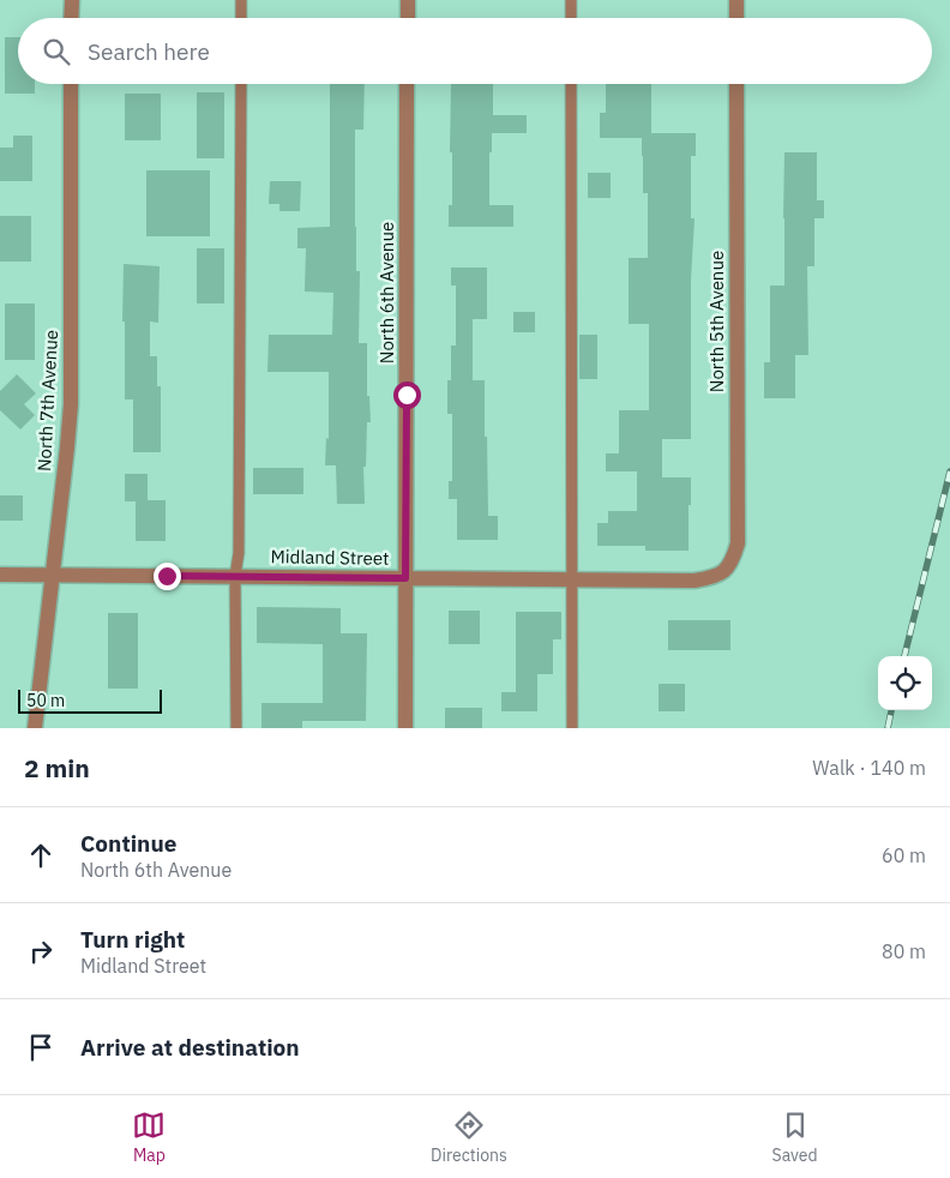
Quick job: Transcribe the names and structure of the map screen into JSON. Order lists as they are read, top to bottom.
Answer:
{
  "streets": {
    "street": [
      "North 6th Avenue",
      "North 5th Avenue",
      "North 7th Avenue",
      "Midland Street"
    ]
  },
  "crossings": [
    ["North 6th Avenue", "Midland Street"],
    ["North 5th Avenue", "Midland Street"],
    ["North 7th Avenue", "Midland Street"]
  ],
  "scale_bar": "50 m",
  "page": {
    "search": "Search here",
    "scale": "50 m",
    "heading": ["2 min", "Walk · 140 m"],
    "list": [
      ["Continue", "North 6th Avenue", "60 m"],
      ["Turn right", "Midland Street", "80 m"],
      "Arrive at destination"
    ],
    "nav": ["Map", "Directions", "Saved"]
  }
}
